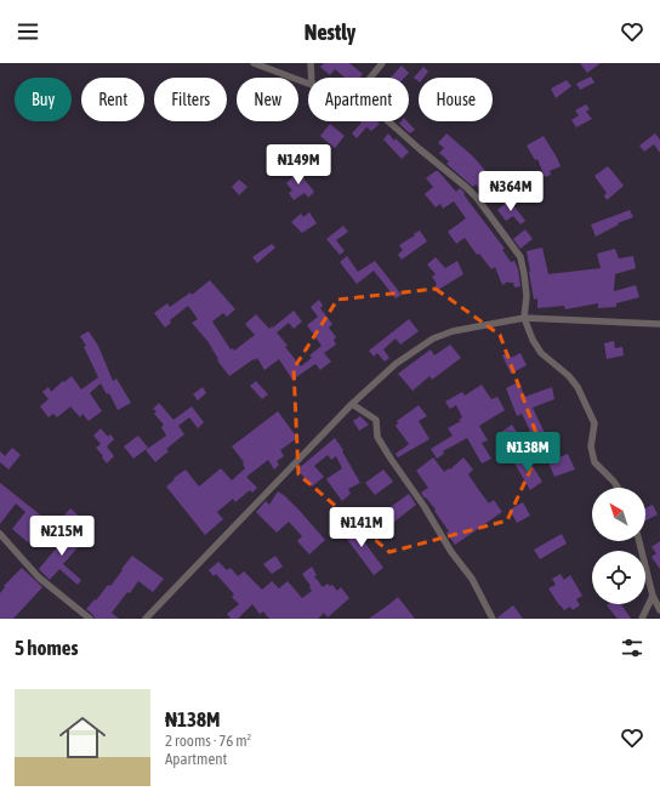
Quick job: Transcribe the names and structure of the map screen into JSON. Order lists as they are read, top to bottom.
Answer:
{
  "north": "top left",
  "page": {
    "header": "Nestly",
    "chip": [
      "Buy",
      "Rent",
      "Filters",
      "New",
      "Apartment",
      "House"
    ],
    "price": [
      "₦149M",
      "₦364M",
      "₦138M",
      "₦141M",
      "₦215M"
    ],
    "heading": "5 homes",
    "list": [
      {
        "name": "₦138M",
        "note": "2 rooms · 76 m² · Apartment"
      }
    ]
  }
}
